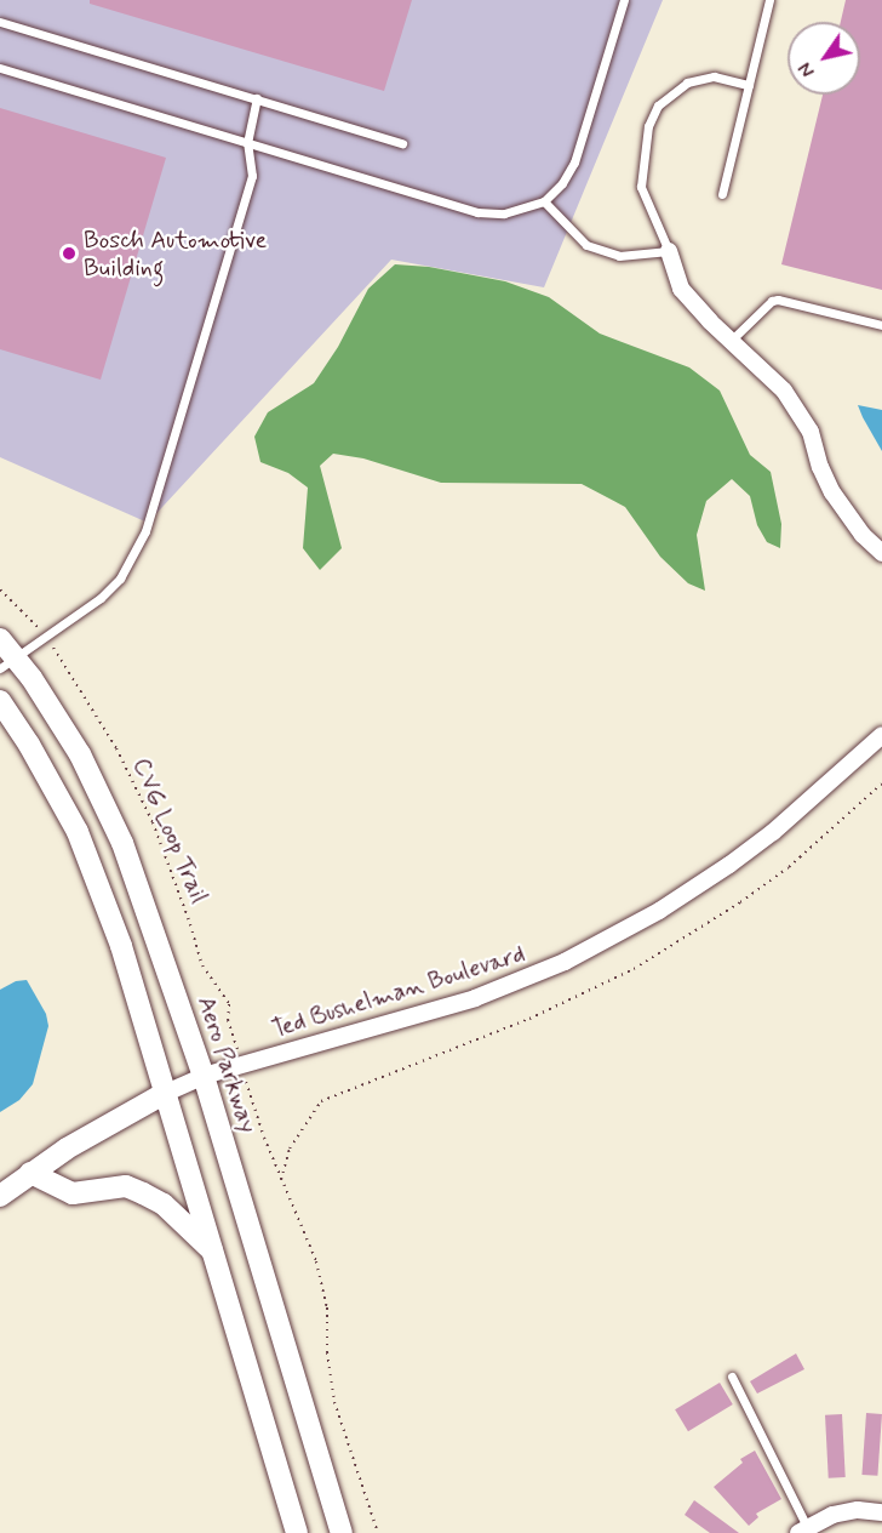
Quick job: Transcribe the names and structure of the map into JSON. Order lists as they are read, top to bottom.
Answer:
{
  "streets": {
    "main road": ["Aero Parkway"],
    "street": ["Ted Bushelman Boulevard"],
    "path": ["CVG Loop Trail"]
  },
  "crossings": [
    ["Ted Bushelman Boulevard", "Aero Parkway"]
  ],
  "places": ["Bosch Automotive Building"],
  "north": "bottom left"
}
